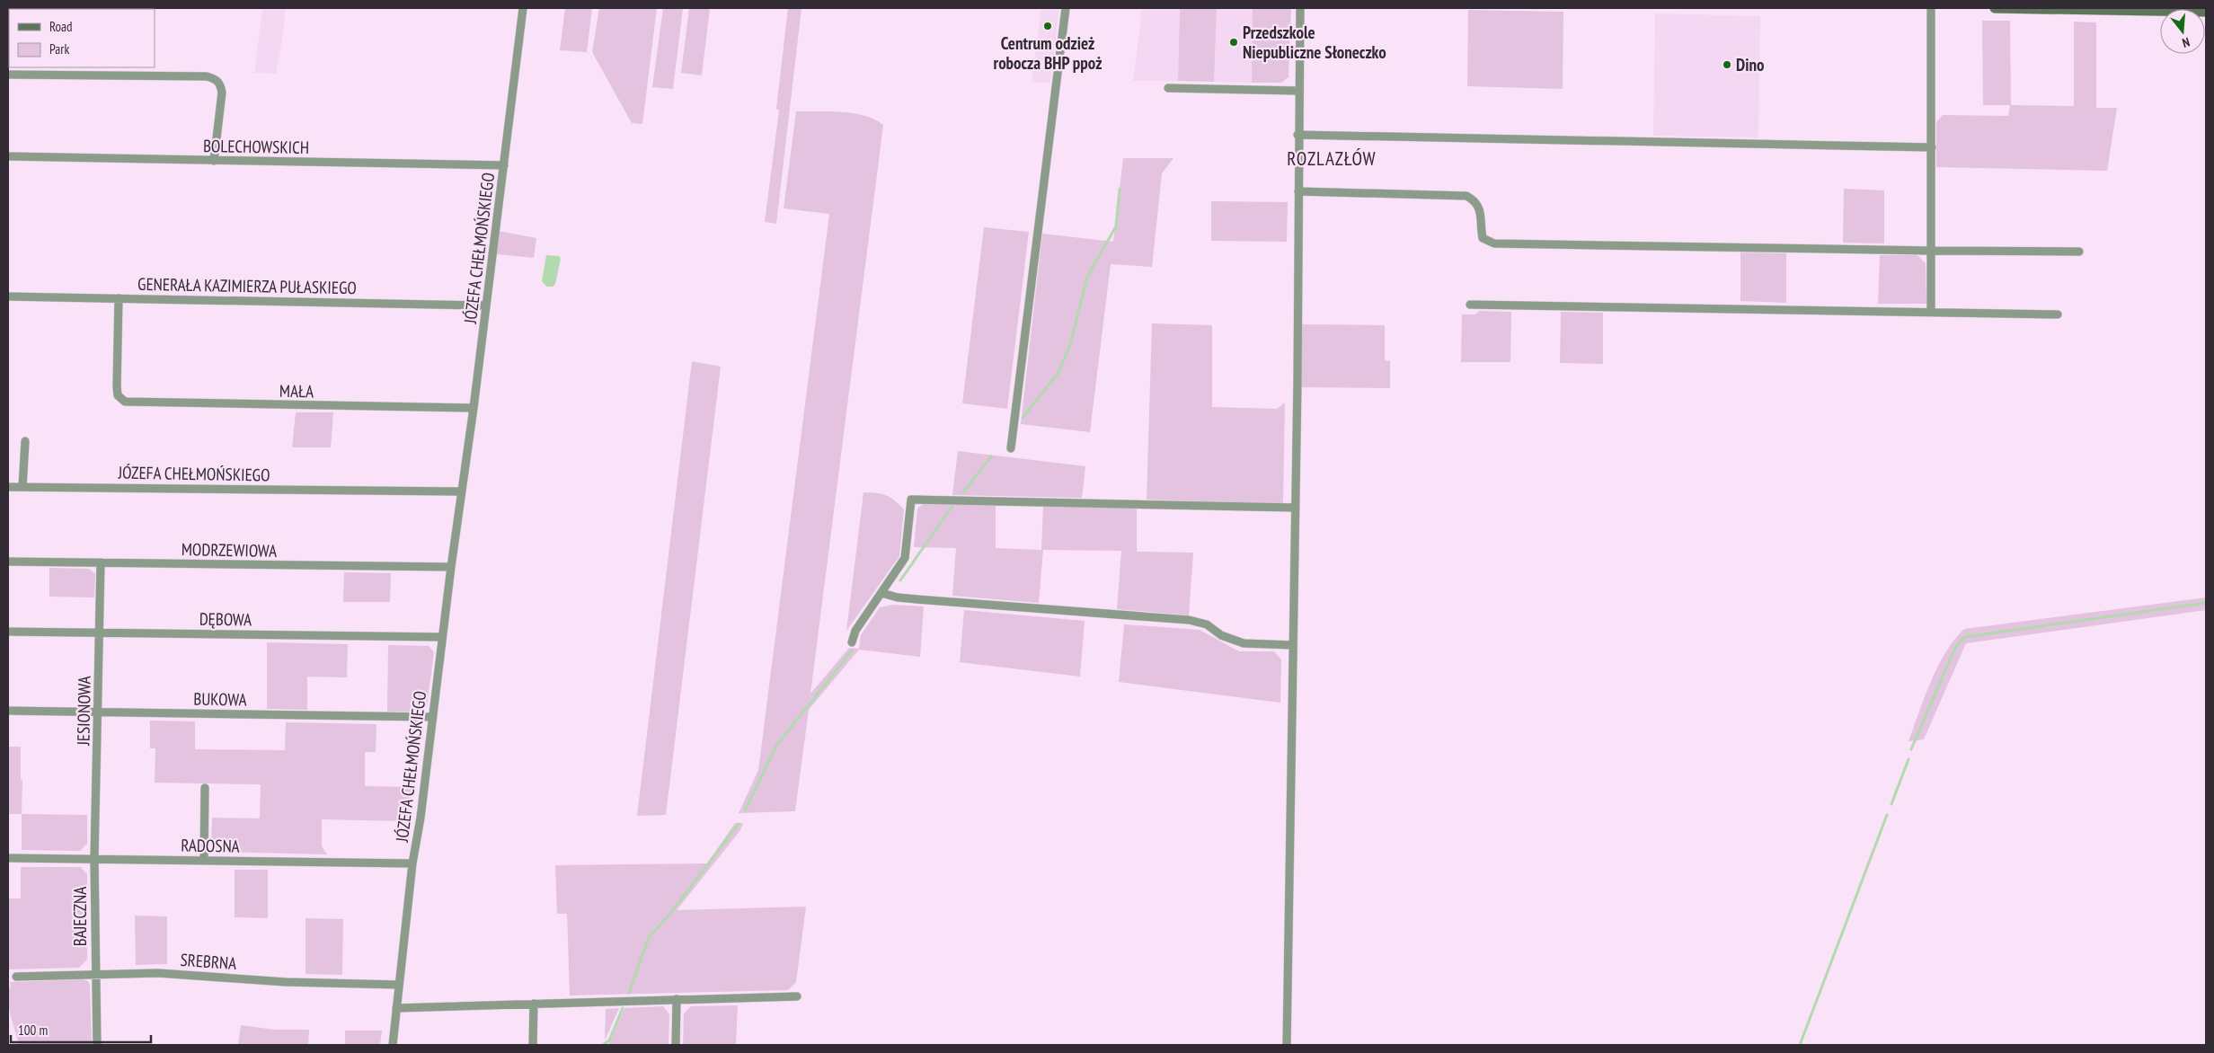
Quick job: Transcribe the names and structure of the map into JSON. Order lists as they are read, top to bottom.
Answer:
{
  "streets": {
    "street": [
      "BOLECHOWSKICH",
      "JÓZEFA CHEŁMOŃSKIEGO",
      "GENERAŁA KAZIMIERZA PUŁASKIEGO",
      "MAŁA",
      "MODRZEWIOWA",
      "DĘBOWA",
      "BUKOWA",
      "JESIONOWA",
      "RADOSNA",
      "BAJECZNA",
      "SREBRNA"
    ]
  },
  "crossings": [
    ["BOLECHOWSKICH", "JÓZEFA CHEŁMOŃSKIEGO"],
    ["JÓZEFA CHEŁMOŃSKIEGO", "GENERAŁA KAZIMIERZA PUŁASKIEGO"],
    ["JÓZEFA CHEŁMOŃSKIEGO", "MAŁA"],
    ["JÓZEFA CHEŁMOŃSKIEGO", "MODRZEWIOWA"],
    ["JÓZEFA CHEŁMOŃSKIEGO", "DĘBOWA"],
    ["JÓZEFA CHEŁMOŃSKIEGO", "BUKOWA"],
    ["JÓZEFA CHEŁMOŃSKIEGO", "RADOSNA"],
    ["JÓZEFA CHEŁMOŃSKIEGO", "SREBRNA"],
    ["GENERAŁA KAZIMIERZA PUŁASKIEGO", "MAŁA"],
    ["MODRZEWIOWA", "JESIONOWA"],
    ["DĘBOWA", "JESIONOWA"],
    ["BUKOWA", "JESIONOWA"],
    ["JESIONOWA", "RADOSNA"],
    ["JESIONOWA", "BAJECZNA"],
    ["RADOSNA", "BAJECZNA"],
    ["BAJECZNA", "SREBRNA"]
  ],
  "districts": ["ROZLAZŁÓW"],
  "places": ["Centrum odzież robocza BHP ppoż", "Przedszkole Niepubliczne Słoneczko", "Dino"],
  "legend": ["Road", "Park"],
  "scale_bar": "100 m",
  "north": "bottom"
}
